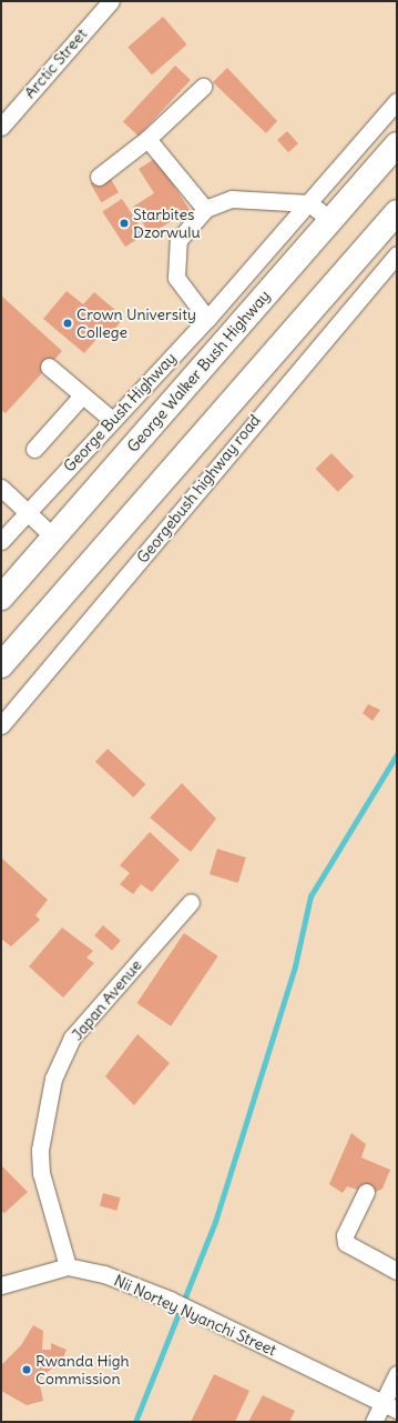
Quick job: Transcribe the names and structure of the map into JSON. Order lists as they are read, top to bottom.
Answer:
{
  "streets": {
    "highway": ["George Walker Bush Highway"],
    "street": [
      "Arctic Street",
      "George Bush Highway",
      "Georgebush highway road",
      "Japan Avenue",
      "Nii Nortey Nyanchi Street"
    ]
  },
  "crossings": [
    ["Japan Avenue", "Nii Nortey Nyanchi Street"]
  ],
  "places": ["Starbites Dzorwulu", "Crown University College", "Rwanda High Commission"]
}
